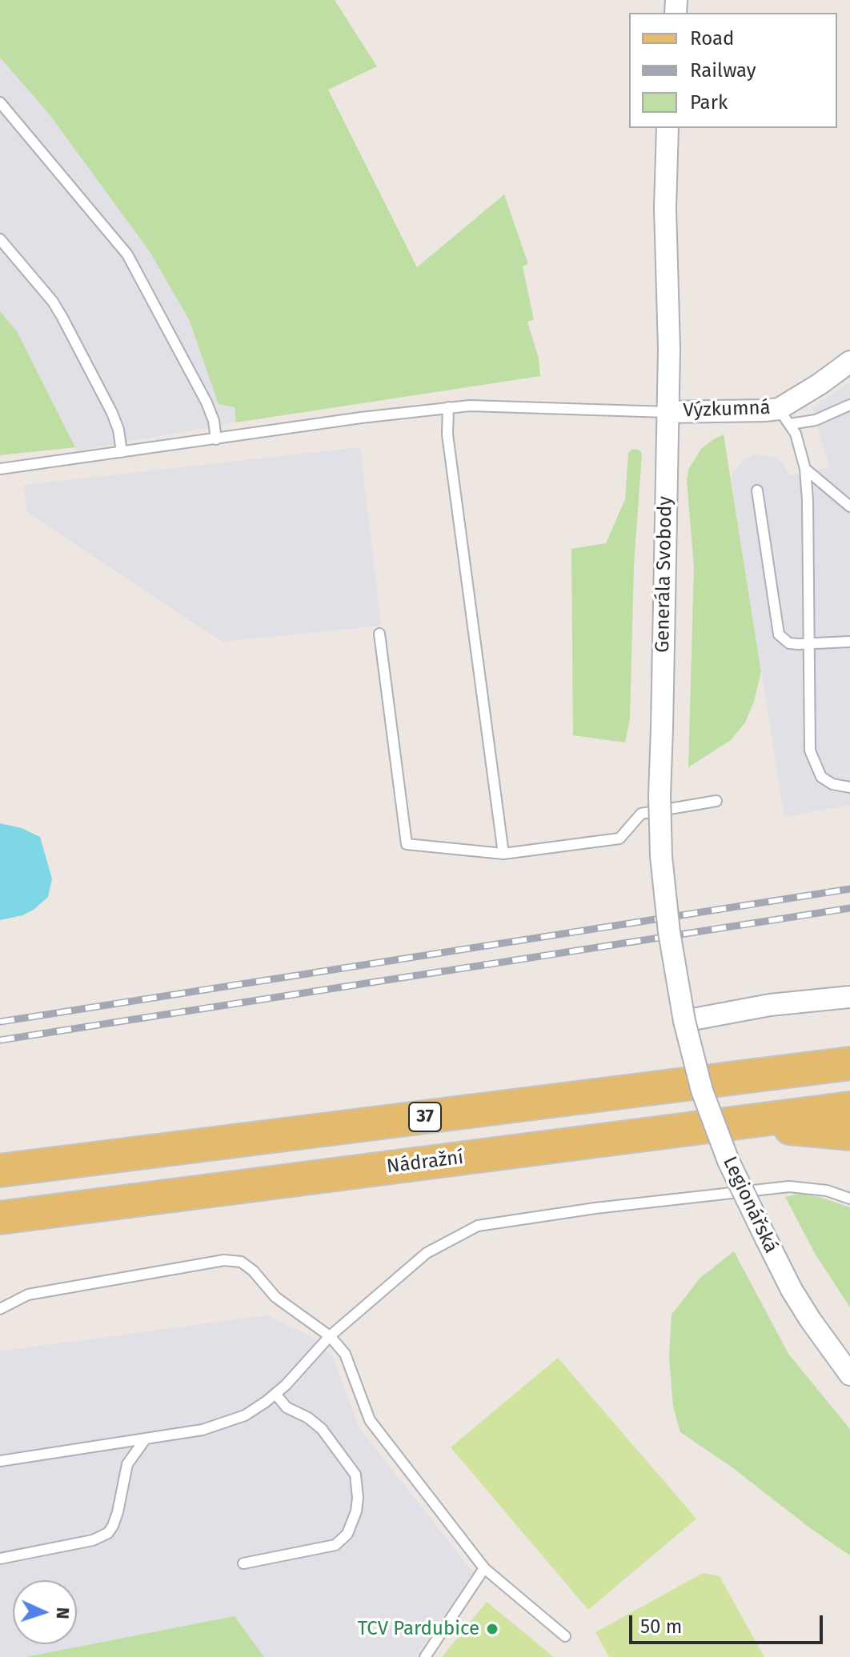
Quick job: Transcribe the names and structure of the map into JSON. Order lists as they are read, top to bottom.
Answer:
{
  "streets": {
    "main road": ["37", "Nádražní"],
    "street": ["Výzkumná", "Generála Svobody", "Legionářská"]
  },
  "crossings": [
    ["Výzkumná", "Generála Svobody"],
    ["Generála Svobody", "Legionářská"]
  ],
  "places": ["TCV Pardubice"],
  "legend": ["Road", "Railway", "Park"],
  "scale_bar": "50 m",
  "north": "right"
}
